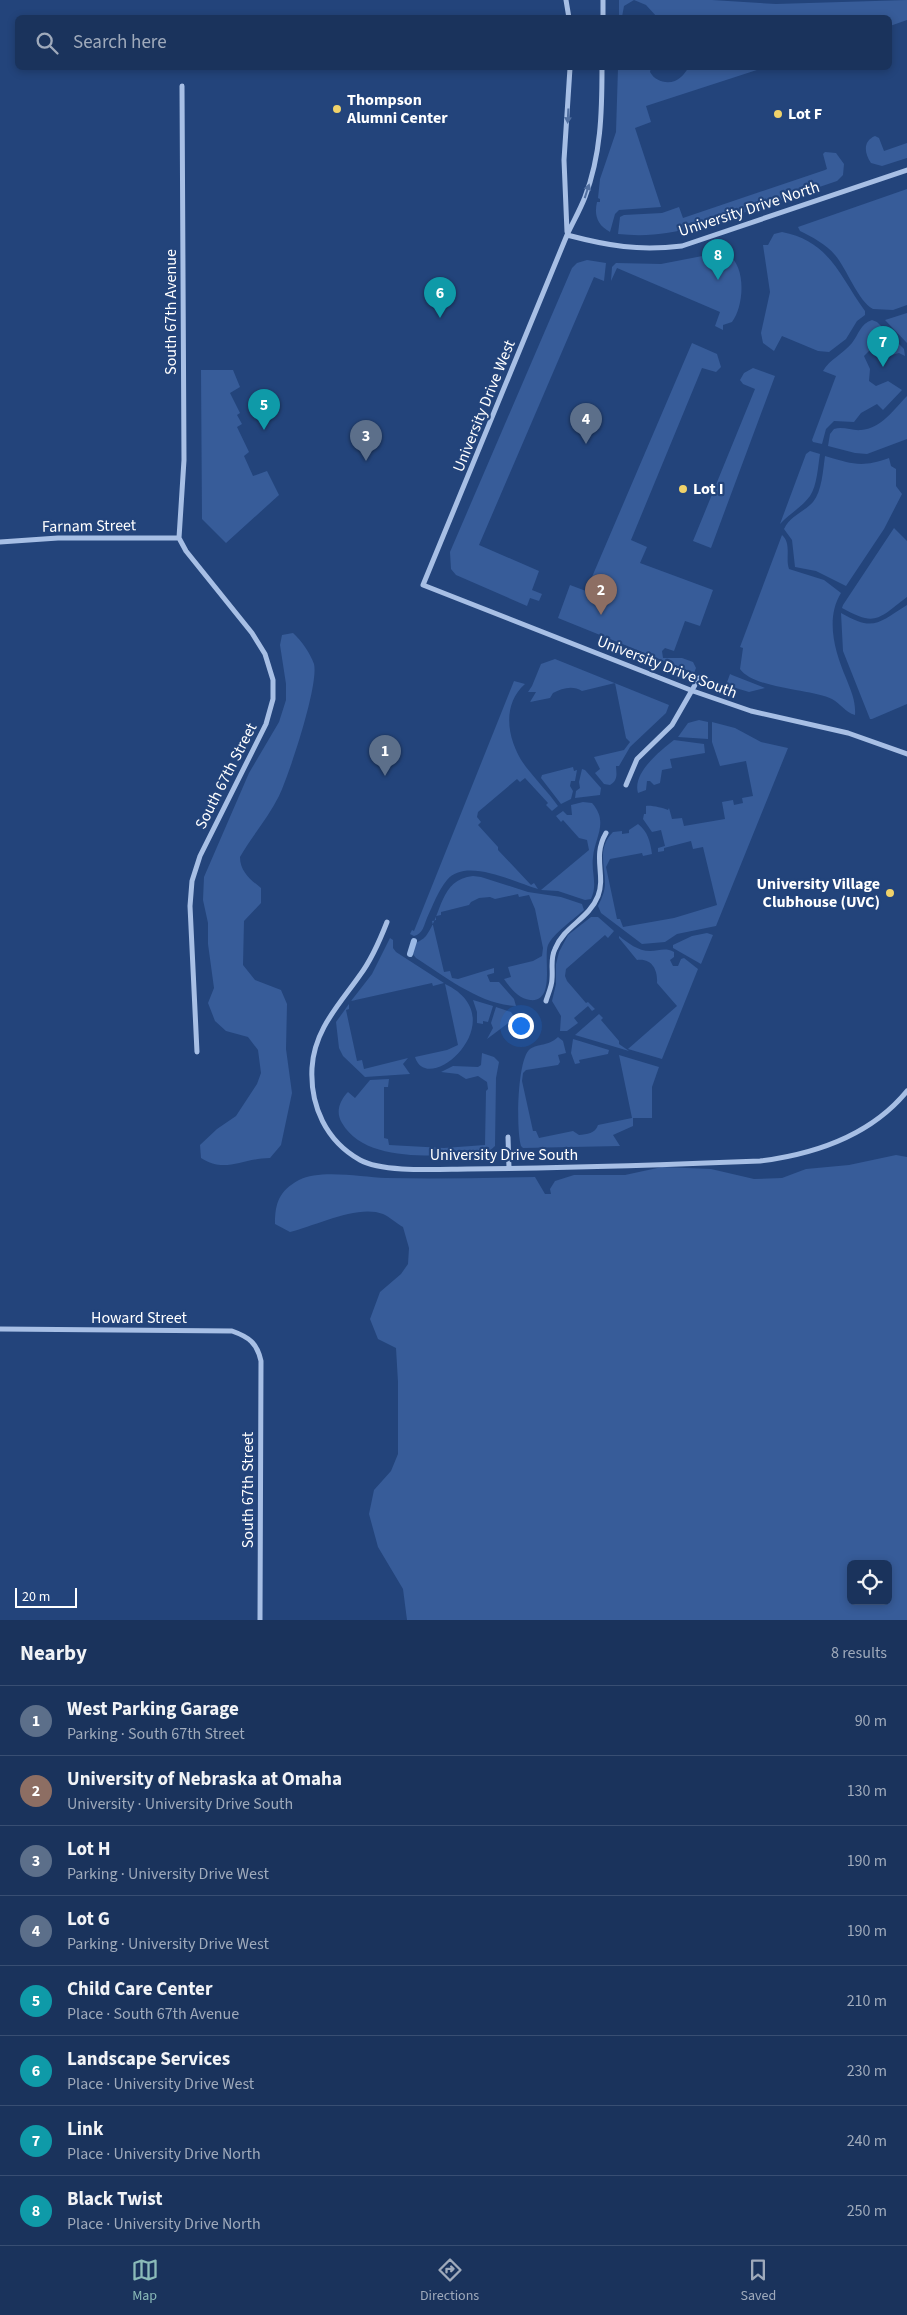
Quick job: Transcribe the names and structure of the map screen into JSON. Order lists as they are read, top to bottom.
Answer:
{
  "streets": {
    "street": [
      "University Drive North",
      "South 67th Avenue",
      "University Drive West",
      "Farnam Street",
      "University Drive South",
      "South 67th Street",
      "Howard Street"
    ]
  },
  "crossings": [
    ["University Drive North", "University Drive West"],
    ["South 67th Avenue", "Farnam Street"],
    ["South 67th Avenue", "South 67th Street"],
    ["University Drive West", "University Drive South"],
    ["Farnam Street", "South 67th Street"],
    ["South 67th Street", "Howard Street"]
  ],
  "places": [
    "Thompson Alumni Center",
    "Lot F",
    "Lot I",
    "University Village Clubhouse (UVC)"
  ],
  "scale_bar": "20 m",
  "page": {
    "search": "Search here",
    "pins": [
      "8",
      "6",
      "7",
      "5",
      "4",
      "3",
      "2",
      "1"
    ],
    "scale": "20 m",
    "heading": ["Nearby", "8 results"],
    "list": [
      {
        "mark": "1",
        "name": "West Parking Garage",
        "note": "Parking · South 67th Street",
        "value": "90 m"
      },
      {
        "mark": "2",
        "name": "University of Nebraska at Omaha",
        "note": "University · University Drive South",
        "value": "130 m"
      },
      {
        "mark": "3",
        "name": "Lot H",
        "note": "Parking · University Drive West",
        "value": "190 m"
      },
      {
        "mark": "4",
        "name": "Lot G",
        "note": "Parking · University Drive West",
        "value": "190 m"
      },
      {
        "mark": "5",
        "name": "Child Care Center",
        "note": "Place · South 67th Avenue",
        "value": "210 m"
      },
      {
        "mark": "6",
        "name": "Landscape Services",
        "note": "Place · University Drive West",
        "value": "230 m"
      },
      {
        "mark": "7",
        "name": "Link",
        "note": "Place · University Drive North",
        "value": "240 m"
      },
      {
        "mark": "8",
        "name": "Black Twist",
        "note": "Place · University Drive North",
        "value": "250 m"
      }
    ],
    "nav": ["Map", "Directions", "Saved"]
  }
}
